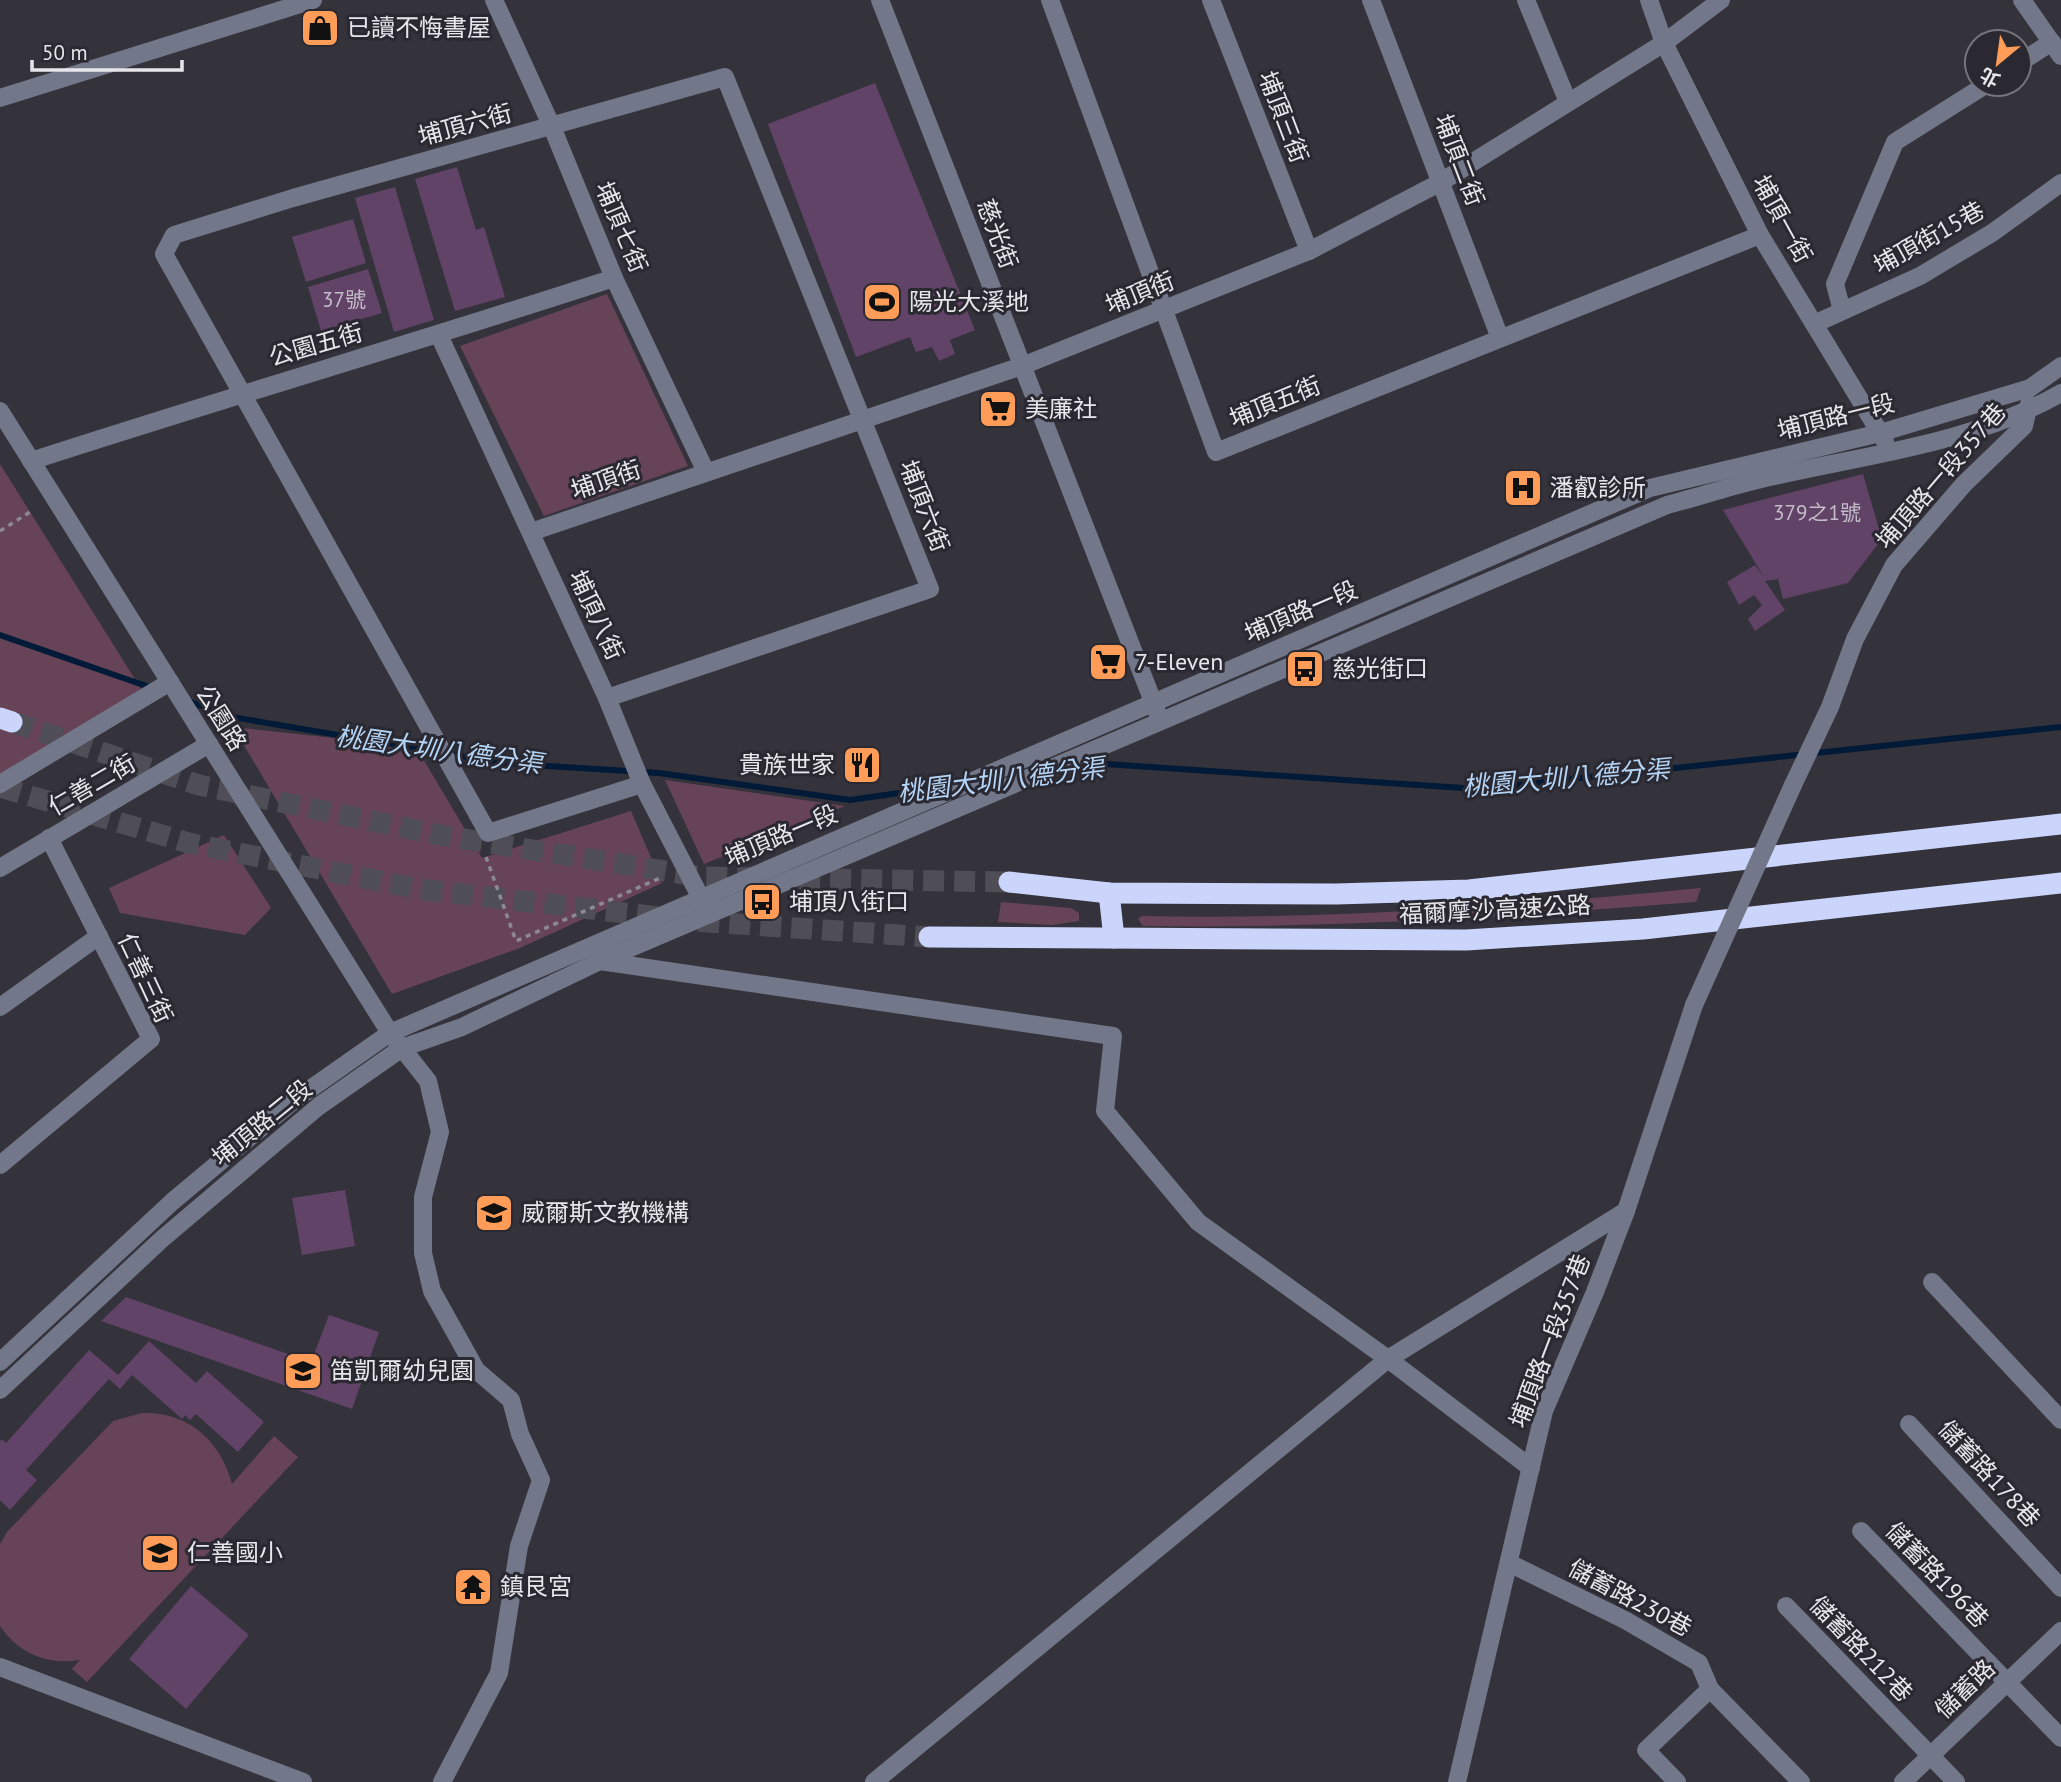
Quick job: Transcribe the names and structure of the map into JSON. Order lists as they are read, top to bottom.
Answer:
{
  "streets": {
    "highway": ["福爾摩沙高速公路"],
    "street": [
      "埔頂三街",
      "埔頂六街",
      "埔頂二街",
      "埔頂一街",
      "埔頂七街",
      "慈光街",
      "埔頂街15巷",
      "埔頂街",
      "公園五街",
      "埔頂五街",
      "埔頂路一段",
      "埔頂路一段357巷",
      "埔頂八街",
      "公園路",
      "仁善二街",
      "仁善三街",
      "埔頂路二段",
      "儲蓄路178巷",
      "儲蓄路196巷",
      "儲蓄路230巷",
      "儲蓄路212巷",
      "儲蓄路"
    ]
  },
  "crossings": [
    ["埔頂三街", "埔頂街"],
    ["埔頂六街", "埔頂七街"],
    ["埔頂六街", "埔頂街"],
    ["埔頂六街", "公園五街"],
    ["埔頂六街", "埔頂八街"],
    ["埔頂二街", "埔頂街"],
    ["埔頂二街", "埔頂五街"],
    ["埔頂一街", "埔頂街15巷"],
    ["埔頂一街", "埔頂街"],
    ["埔頂一街", "埔頂五街"],
    ["埔頂一街", "埔頂路一段"],
    ["埔頂七街", "埔頂街"],
    ["埔頂七街", "公園五街"],
    ["慈光街", "埔頂街"],
    ["慈光街", "埔頂路一段"],
    ["埔頂街", "埔頂五街"],
    ["埔頂街", "埔頂八街"],
    ["公園五街", "埔頂八街"],
    ["公園五街", "公園路"],
    ["埔頂路一段", "埔頂路一段357巷"],
    ["埔頂路一段", "埔頂八街"],
    ["埔頂路一段", "埔頂路二段"],
    ["埔頂路一段357巷", "儲蓄路230巷"],
    ["公園路", "仁善二街"],
    ["公園路", "埔頂路二段"],
    ["仁善二街", "仁善三街"],
    ["儲蓄路196巷", "儲蓄路"],
    ["儲蓄路212巷", "儲蓄路"]
  ],
  "water": ["桃園大圳八德分渠"],
  "places": {
    "shop": ["已讀不悔書屋"],
    "sports": ["陽光大溪地"],
    "supermarket": ["美廉社", "7-Eleven"],
    "hospital": ["潘叡診所"],
    "bus stop": ["慈光街口", "埔頂八街口"],
    "restaurant": ["貴族世家"],
    "school or university": ["威爾斯文教機構", "笛凱爾幼兒園", "仁善國小"],
    "temple": ["鎮艮宮"]
  },
  "house_numbers": ["37號", "379之1號"],
  "scale_bar": "50 m",
  "north": "bottom left"
}
